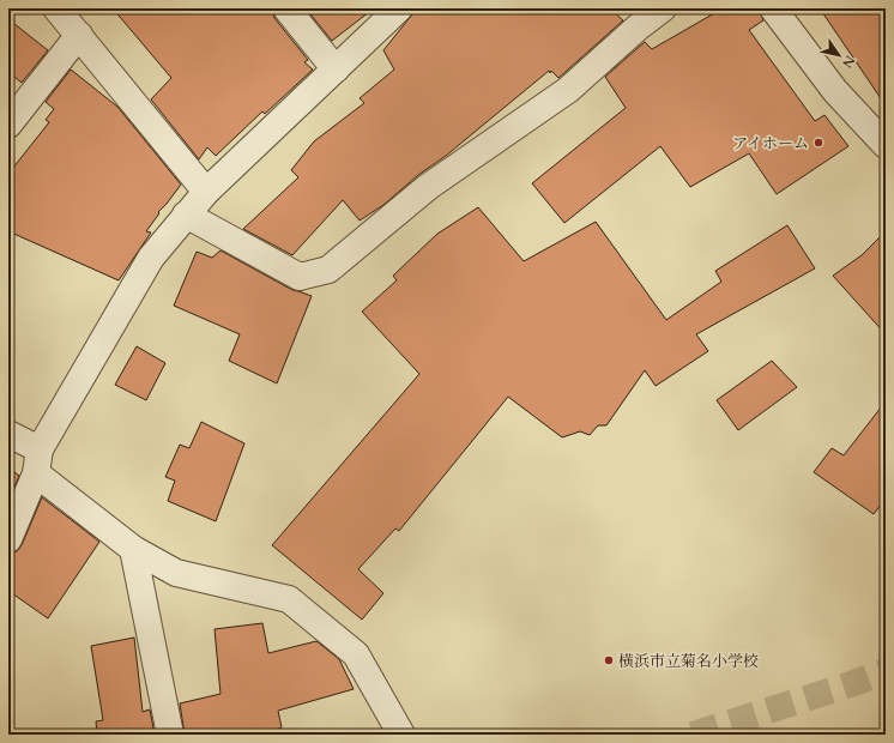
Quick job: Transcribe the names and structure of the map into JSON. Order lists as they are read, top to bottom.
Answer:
{
  "places": ["アイホーム", "横浜市立菊名小学校"],
  "north": "bottom right"
}
